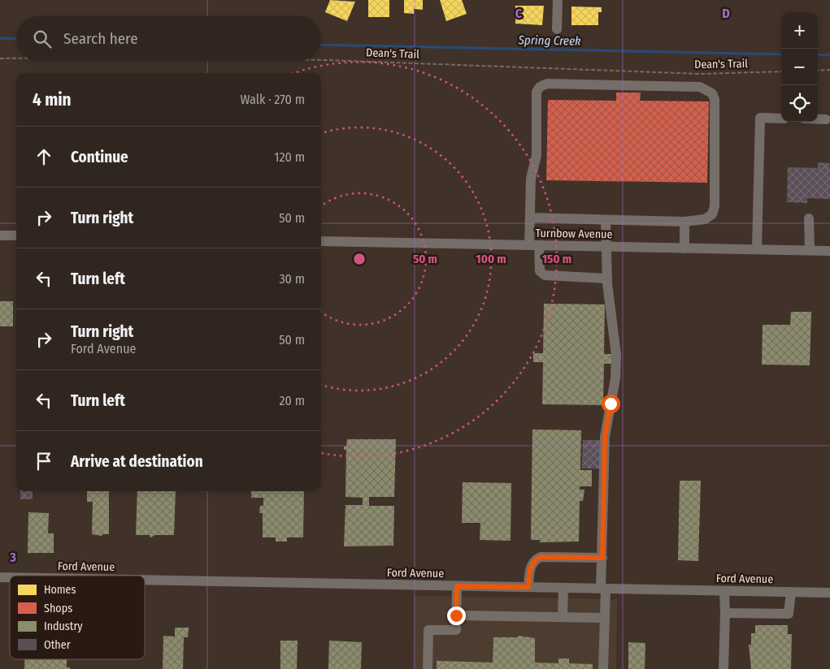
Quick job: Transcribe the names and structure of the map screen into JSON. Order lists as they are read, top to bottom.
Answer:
{
  "streets": {
    "street": ["Turnbow Avenue", "Ford Avenue"],
    "path": ["Dean's Trail"]
  },
  "water": ["Spring Creek"],
  "legend": [
    "Homes",
    "Shops",
    "Industry",
    "Other"
  ],
  "page": {
    "map_buttons": ["+", "−"],
    "search": "Search here",
    "heading": ["4 min", "Walk · 270 m"],
    "list": [
      ["Continue", "120 m"],
      ["Turn right", "50 m"],
      ["Turn left", "30 m"],
      ["Turn right", "Ford Avenue", "50 m"],
      ["Turn left", "20 m"],
      "Arrive at destination"
    ]
  },
  "grid": {
    "columns": ["C", "D"],
    "rows": ["3"]
  },
  "rings": ["50 m", "100 m", "150 m"]
}
